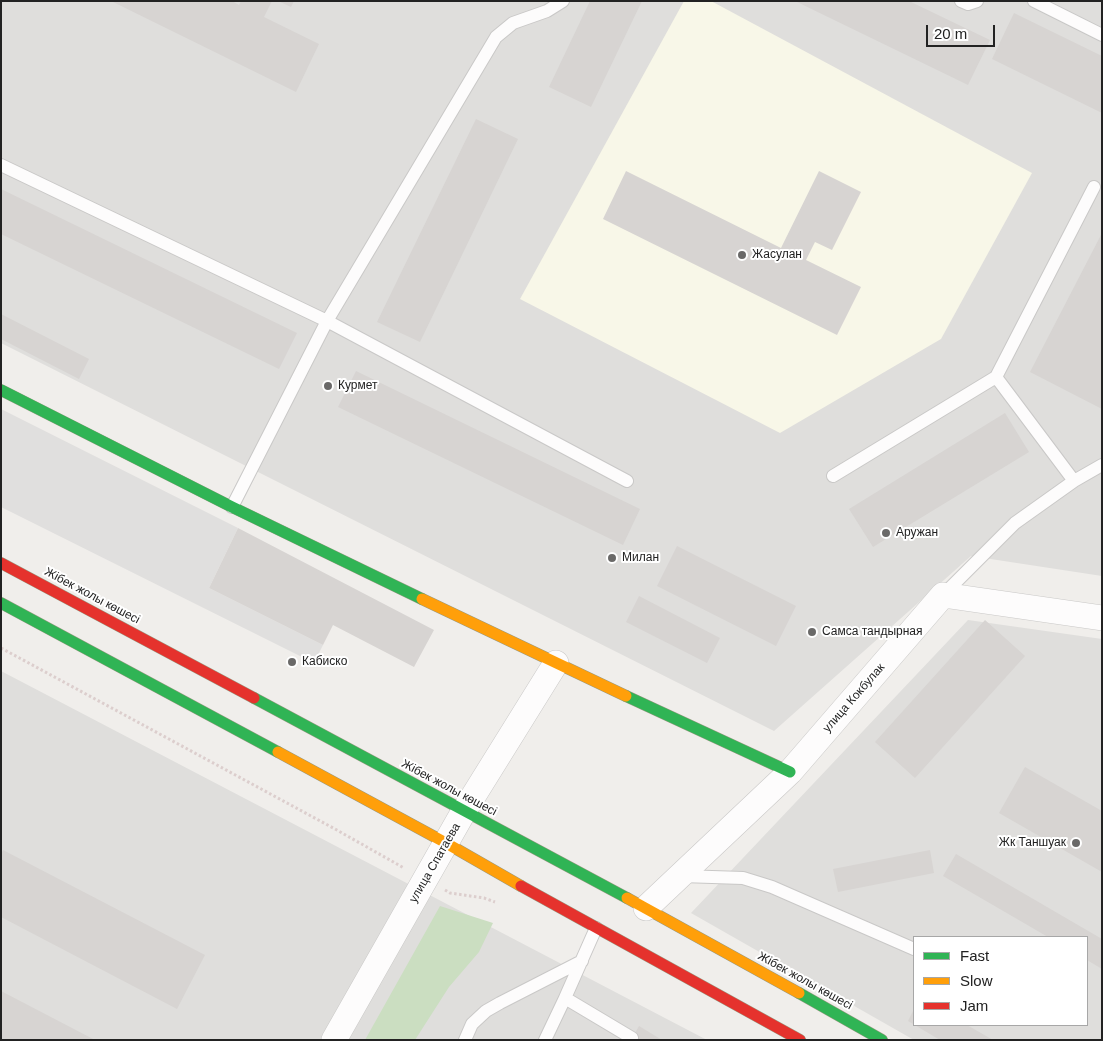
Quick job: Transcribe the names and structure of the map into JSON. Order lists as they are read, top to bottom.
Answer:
{
  "streets": {
    "main road": ["Жібек жолы көшесі"],
    "street": ["улица Кокбулак", "улица Спатаева"]
  },
  "crossings": [
    ["Жібек жолы көшесі", "улица Кокбулак"],
    ["Жібек жолы көшесі", "улица Спатаева"]
  ],
  "places": [
    "Жасулан",
    "Курмет",
    "Аружан",
    "Милан",
    "Самса тандырная",
    "Кабиско",
    "Жк Таншуак"
  ],
  "legend": ["Fast", "Slow", "Jam"],
  "scale_bar": "20 m"
}
